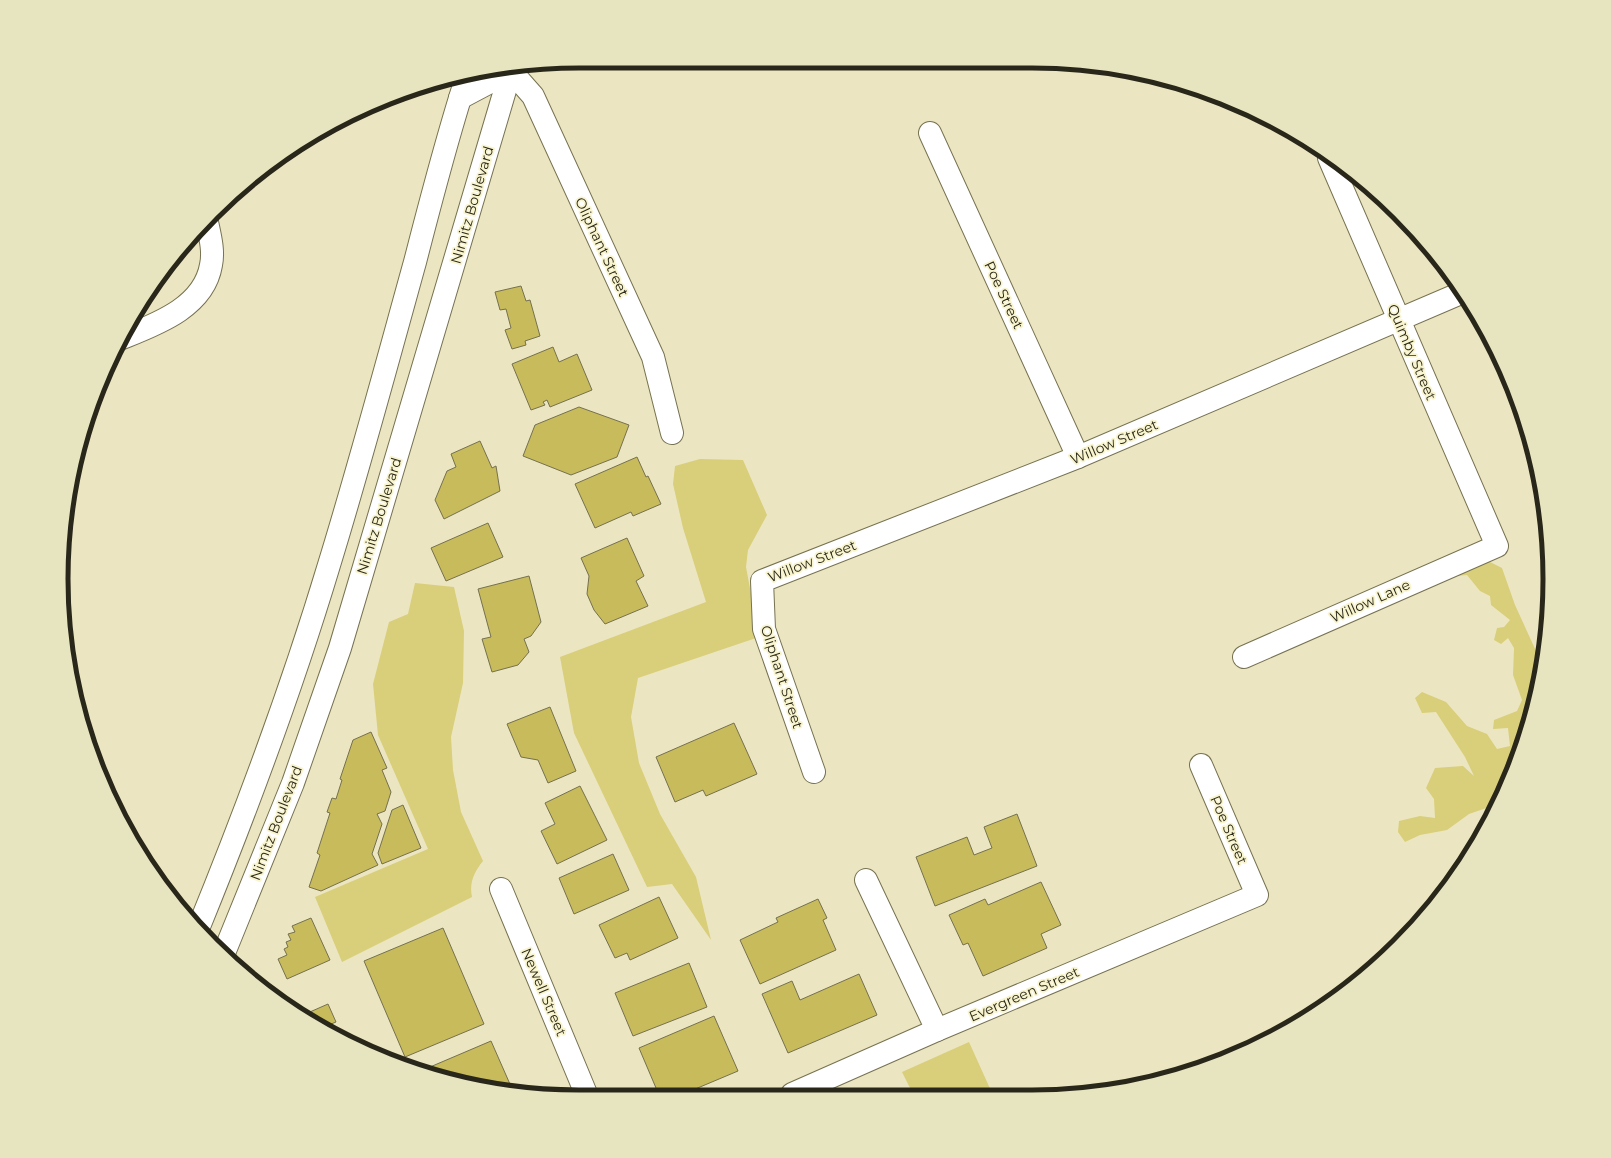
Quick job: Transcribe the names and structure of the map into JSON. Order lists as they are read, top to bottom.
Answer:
{
  "streets": {
    "street": [
      "Nimitz Boulevard",
      "Oliphant Street",
      "Poe Street",
      "Quimby Street",
      "Willow Street",
      "Willow Lane",
      "Newell Street",
      "Evergreen Street"
    ]
  },
  "crossings": [
    ["Oliphant Street", "Willow Street"],
    ["Poe Street", "Willow Street"],
    ["Poe Street", "Evergreen Street"],
    ["Quimby Street", "Willow Street"],
    ["Quimby Street", "Willow Lane"]
  ]
}
